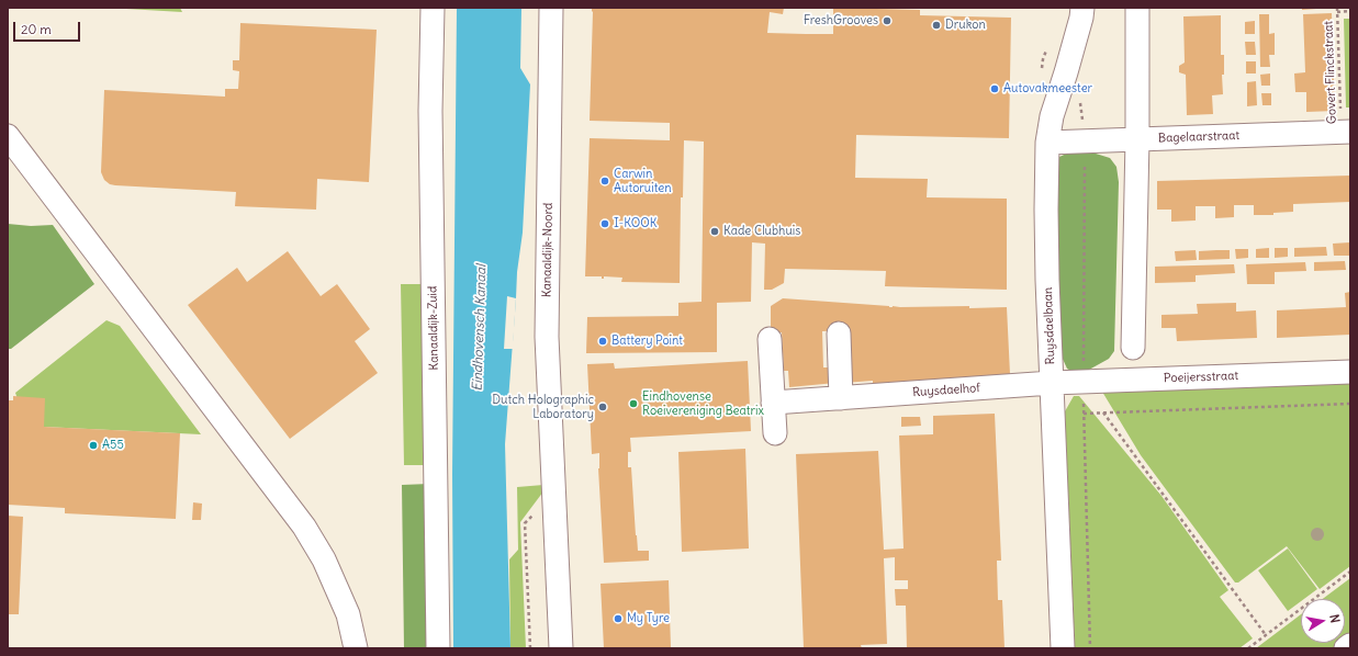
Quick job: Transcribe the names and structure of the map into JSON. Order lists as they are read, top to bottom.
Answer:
{
  "streets": {
    "street": [
      "Bagelaarstraat",
      "Kanaaldijk-Noord",
      "Ruysdaelbaan",
      "Kanaaldijk-Zuid",
      "Poeijersstraat",
      "Ruysdaelhof"
    ],
    "path": ["Govert Flinckstraat"]
  },
  "crossings": [
    ["Govert Flinckstraat", "Bagelaarstraat"],
    ["Bagelaarstraat", "Ruysdaelbaan"],
    ["Ruysdaelbaan", "Poeijersstraat"],
    ["Ruysdaelbaan", "Ruysdaelhof"],
    ["Poeijersstraat", "Ruysdaelhof"]
  ],
  "water": ["Eindhovensch Kanaal"],
  "places": [
    "FreshGrooves",
    "Drukon",
    "Autovakmeester",
    "Carwin Autoruiten",
    "I-KOOK",
    "Kade Clubhuis",
    "Battery Point",
    "Eindhovense Roeivereniging Beatrix",
    "Dutch Holographic Laboratory",
    "A55",
    "My Tyre"
  ],
  "scale_bar": "20 m",
  "north": "right"
}
